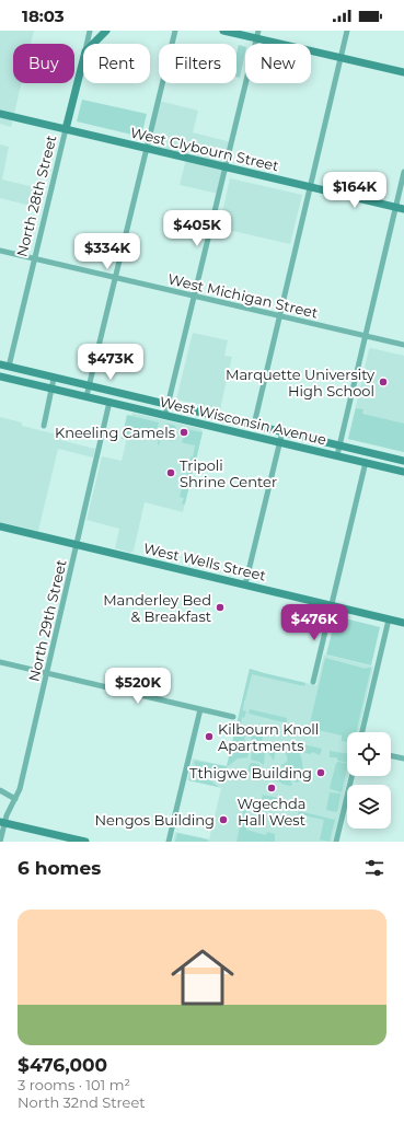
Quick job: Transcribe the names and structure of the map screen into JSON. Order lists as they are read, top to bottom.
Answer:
{
  "streets": {
    "street": [
      "West Clybourn Street",
      "North 28th Street",
      "West Michigan Street",
      "West Wisconsin Avenue",
      "West Wells Street",
      "North 29th Street"
    ]
  },
  "crossings": [
    ["West Clybourn Street", "North 28th Street"],
    ["North 28th Street", "West Michigan Street"],
    ["North 28th Street", "West Wisconsin Avenue"],
    ["West Wisconsin Avenue", "North 29th Street"],
    ["West Wells Street", "North 29th Street"]
  ],
  "places": [
    "Marquette University High School",
    "Kneeling Camels",
    "Tripoli Shrine Center",
    "Manderley Bed & Breakfast",
    "Kilbourn Knoll Apartments",
    "Tthigwe Building",
    "Wgechda Hall West",
    "Nengos Building"
  ],
  "page": {
    "status": "18:03",
    "chip": [
      "Buy",
      "Rent",
      "Filters",
      "New"
    ],
    "price": [
      "$164K",
      "$405K",
      "$334K",
      "$473K",
      "$476K",
      "$520K"
    ],
    "heading": "6 homes",
    "list": [
      {
        "name": "$476,000",
        "note": "3 rooms · 101 m² · North 32nd Street"
      }
    ]
  }
}
